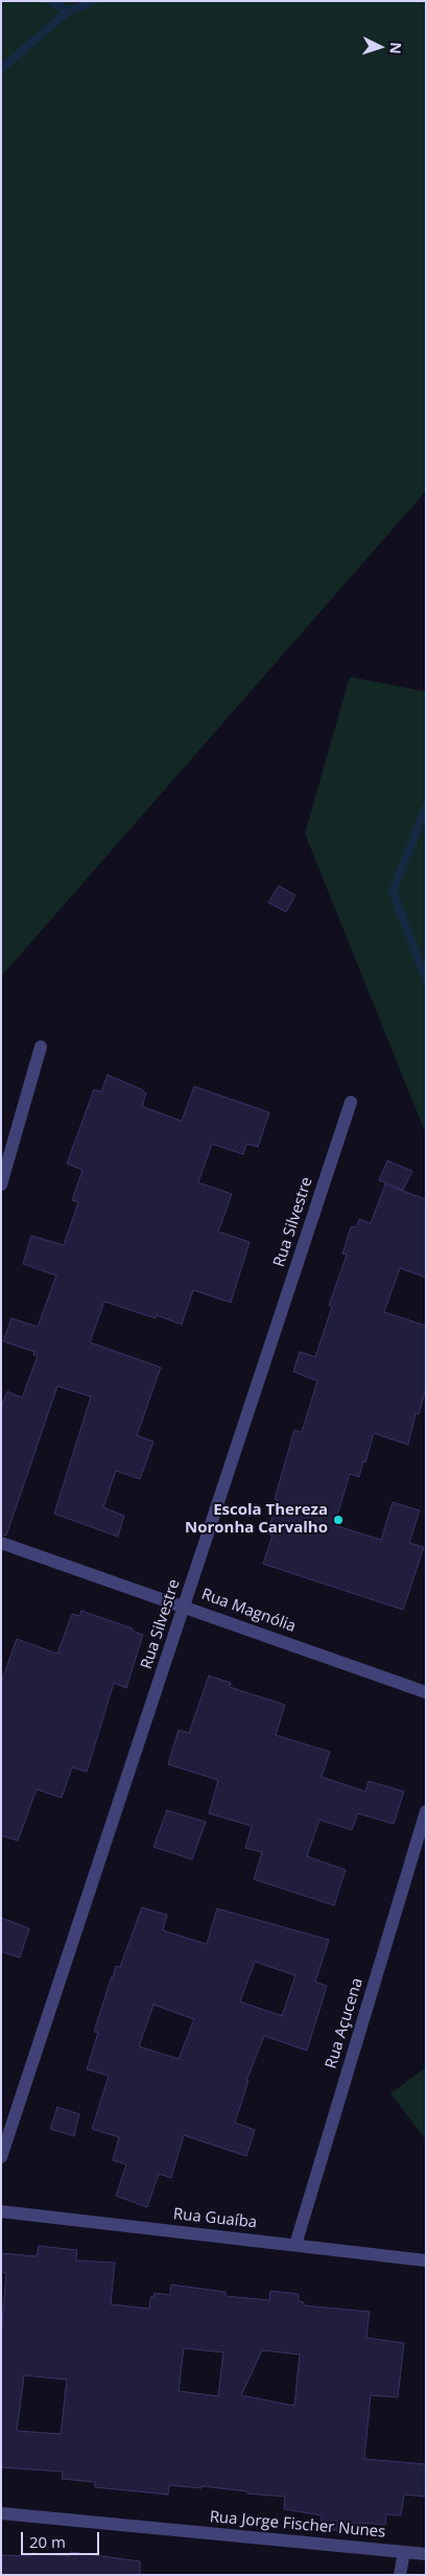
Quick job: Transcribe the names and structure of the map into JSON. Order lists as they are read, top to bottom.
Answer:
{
  "streets": {
    "street": [
      "Rua Silvestre",
      "Rua Magnólia",
      "Rua Açucena",
      "Rua Guaíba",
      "Rua Jorge Fischer Nunes"
    ]
  },
  "crossings": [
    ["Rua Silvestre", "Rua Magnólia"],
    ["Rua Açucena", "Rua Guaíba"]
  ],
  "places": ["Escola Thereza Noronha Carvalho"],
  "scale_bar": "20 m",
  "north": "right"
}
